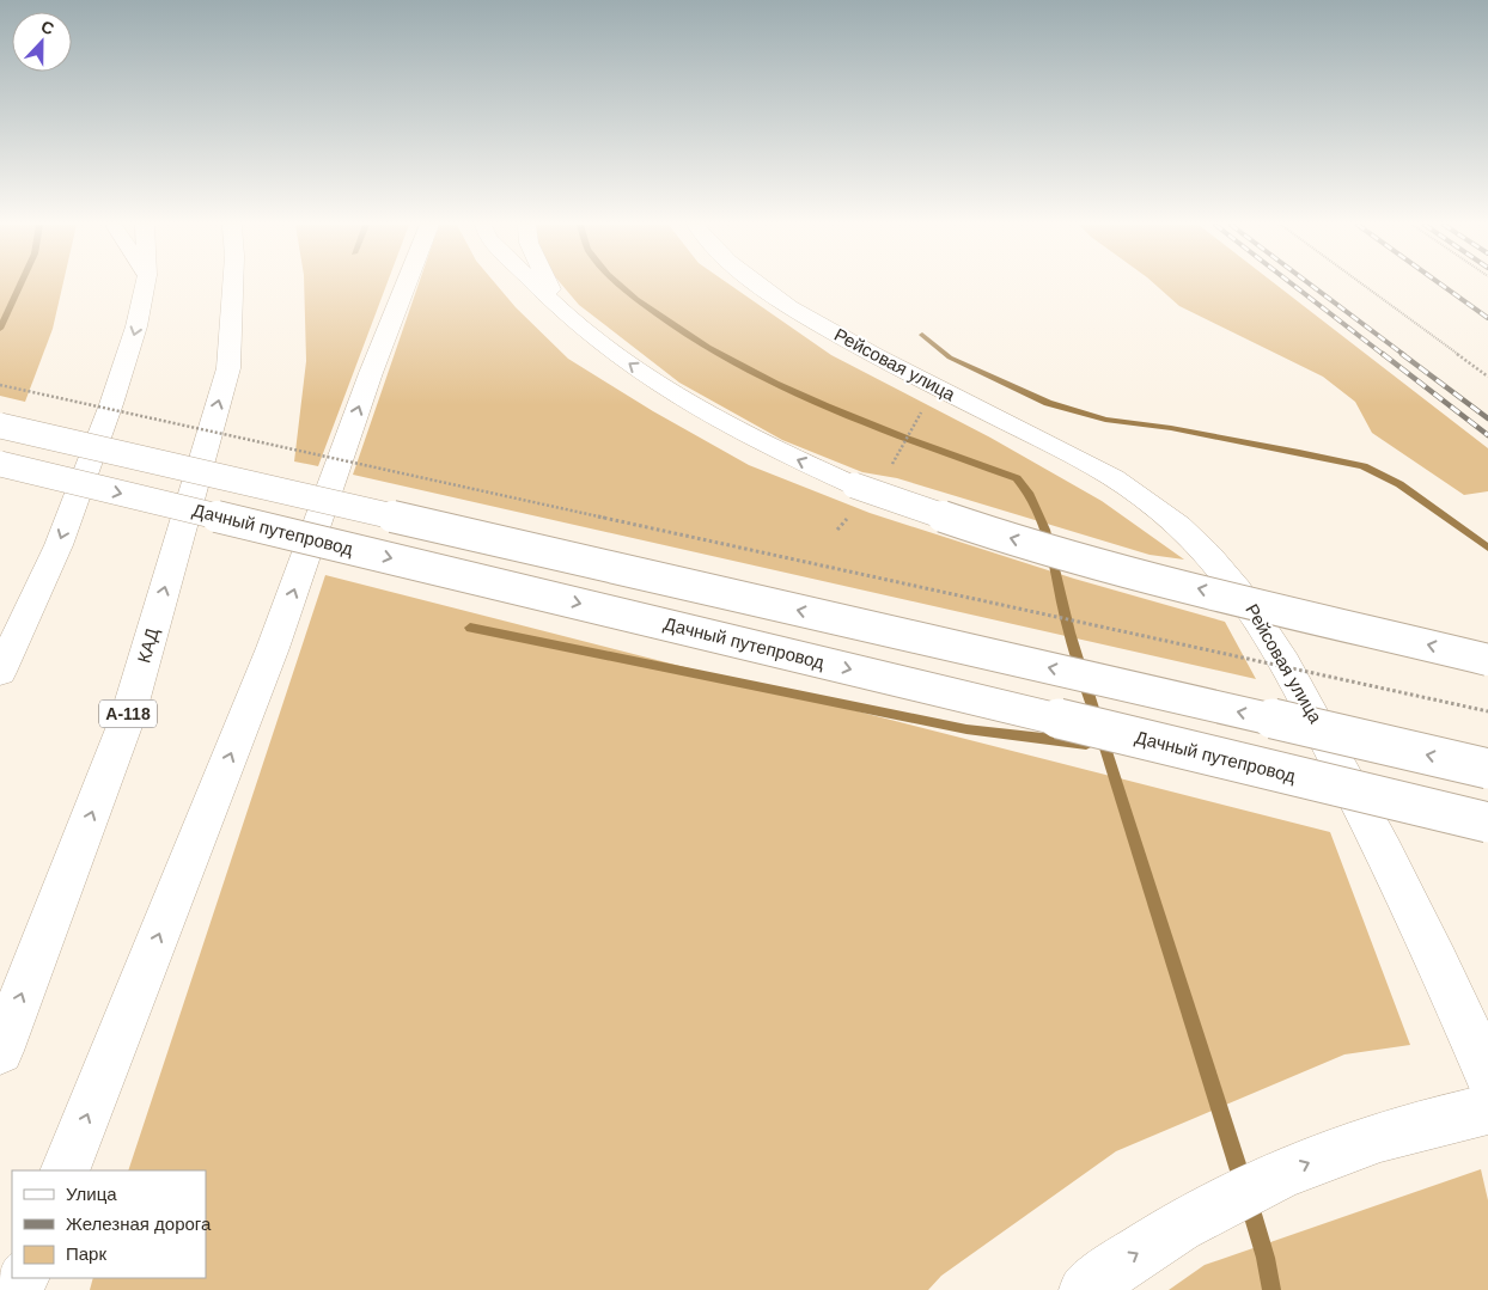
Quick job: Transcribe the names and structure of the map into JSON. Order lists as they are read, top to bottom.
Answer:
{
  "streets": {
    "main road": [
      "Рейсовая улица",
      "Дачный путепровод",
      "КАД",
      "А-118"
    ]
  },
  "legend": ["Улица", "Железная дорога", "Парк"],
  "north": "top"
}
